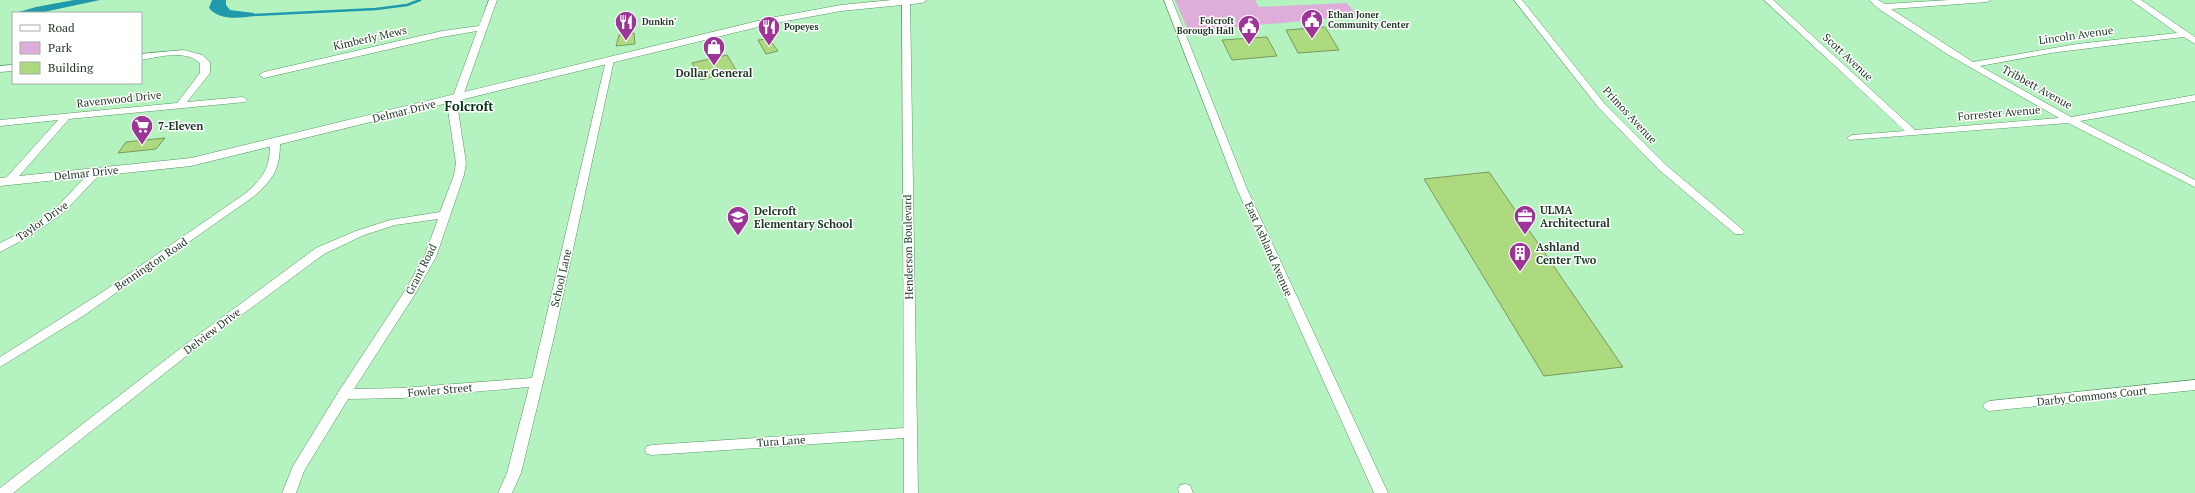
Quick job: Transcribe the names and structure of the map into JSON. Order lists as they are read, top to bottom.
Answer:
{
  "streets": {
    "street": [
      "Lincoln Avenue",
      "Kimberly Mews",
      "Scott Avenue",
      "Tribbett Avenue",
      "Ravenwood Drive",
      "Delmar Drive",
      "Forrester Avenue",
      "Primos Avenue",
      "Taylor Drive",
      "Henderson Boulevard",
      "East Ashland Avenue",
      "Bennington Road",
      "Grant Road",
      "School Lane",
      "Delview Drive",
      "Fowler Street",
      "Darby Commons Court",
      "Tura Lane"
    ]
  },
  "crossings": [
    ["Lincoln Avenue", "Tribbett Avenue"],
    ["Kimberly Mews", "Grant Road"],
    ["Scott Avenue", "Forrester Avenue"],
    ["Tribbett Avenue", "Forrester Avenue"],
    ["Delmar Drive", "Taylor Drive"],
    ["Delmar Drive", "Henderson Boulevard"],
    ["Delmar Drive", "Bennington Road"],
    ["Delmar Drive", "Grant Road"],
    ["Delmar Drive", "School Lane"],
    ["Henderson Boulevard", "Tura Lane"],
    ["Grant Road", "Delview Drive"],
    ["Grant Road", "Fowler Street"],
    ["School Lane", "Fowler Street"]
  ],
  "districts": ["Folcroft"],
  "places": {
    "public building": ["Ethan Joner Community Center", "Folcroft Borough Hall"],
    "restaurant": ["Dunkin'", "Popeyes"],
    "shop": ["Dollar General"],
    "supermarket": ["7-Eleven"],
    "office": ["ULMA Architectural"],
    "school or university": ["Delcroft Elementary School"],
    "building": ["Ashland Center Two"]
  },
  "legend": ["Road", "Park", "Building"]
}
